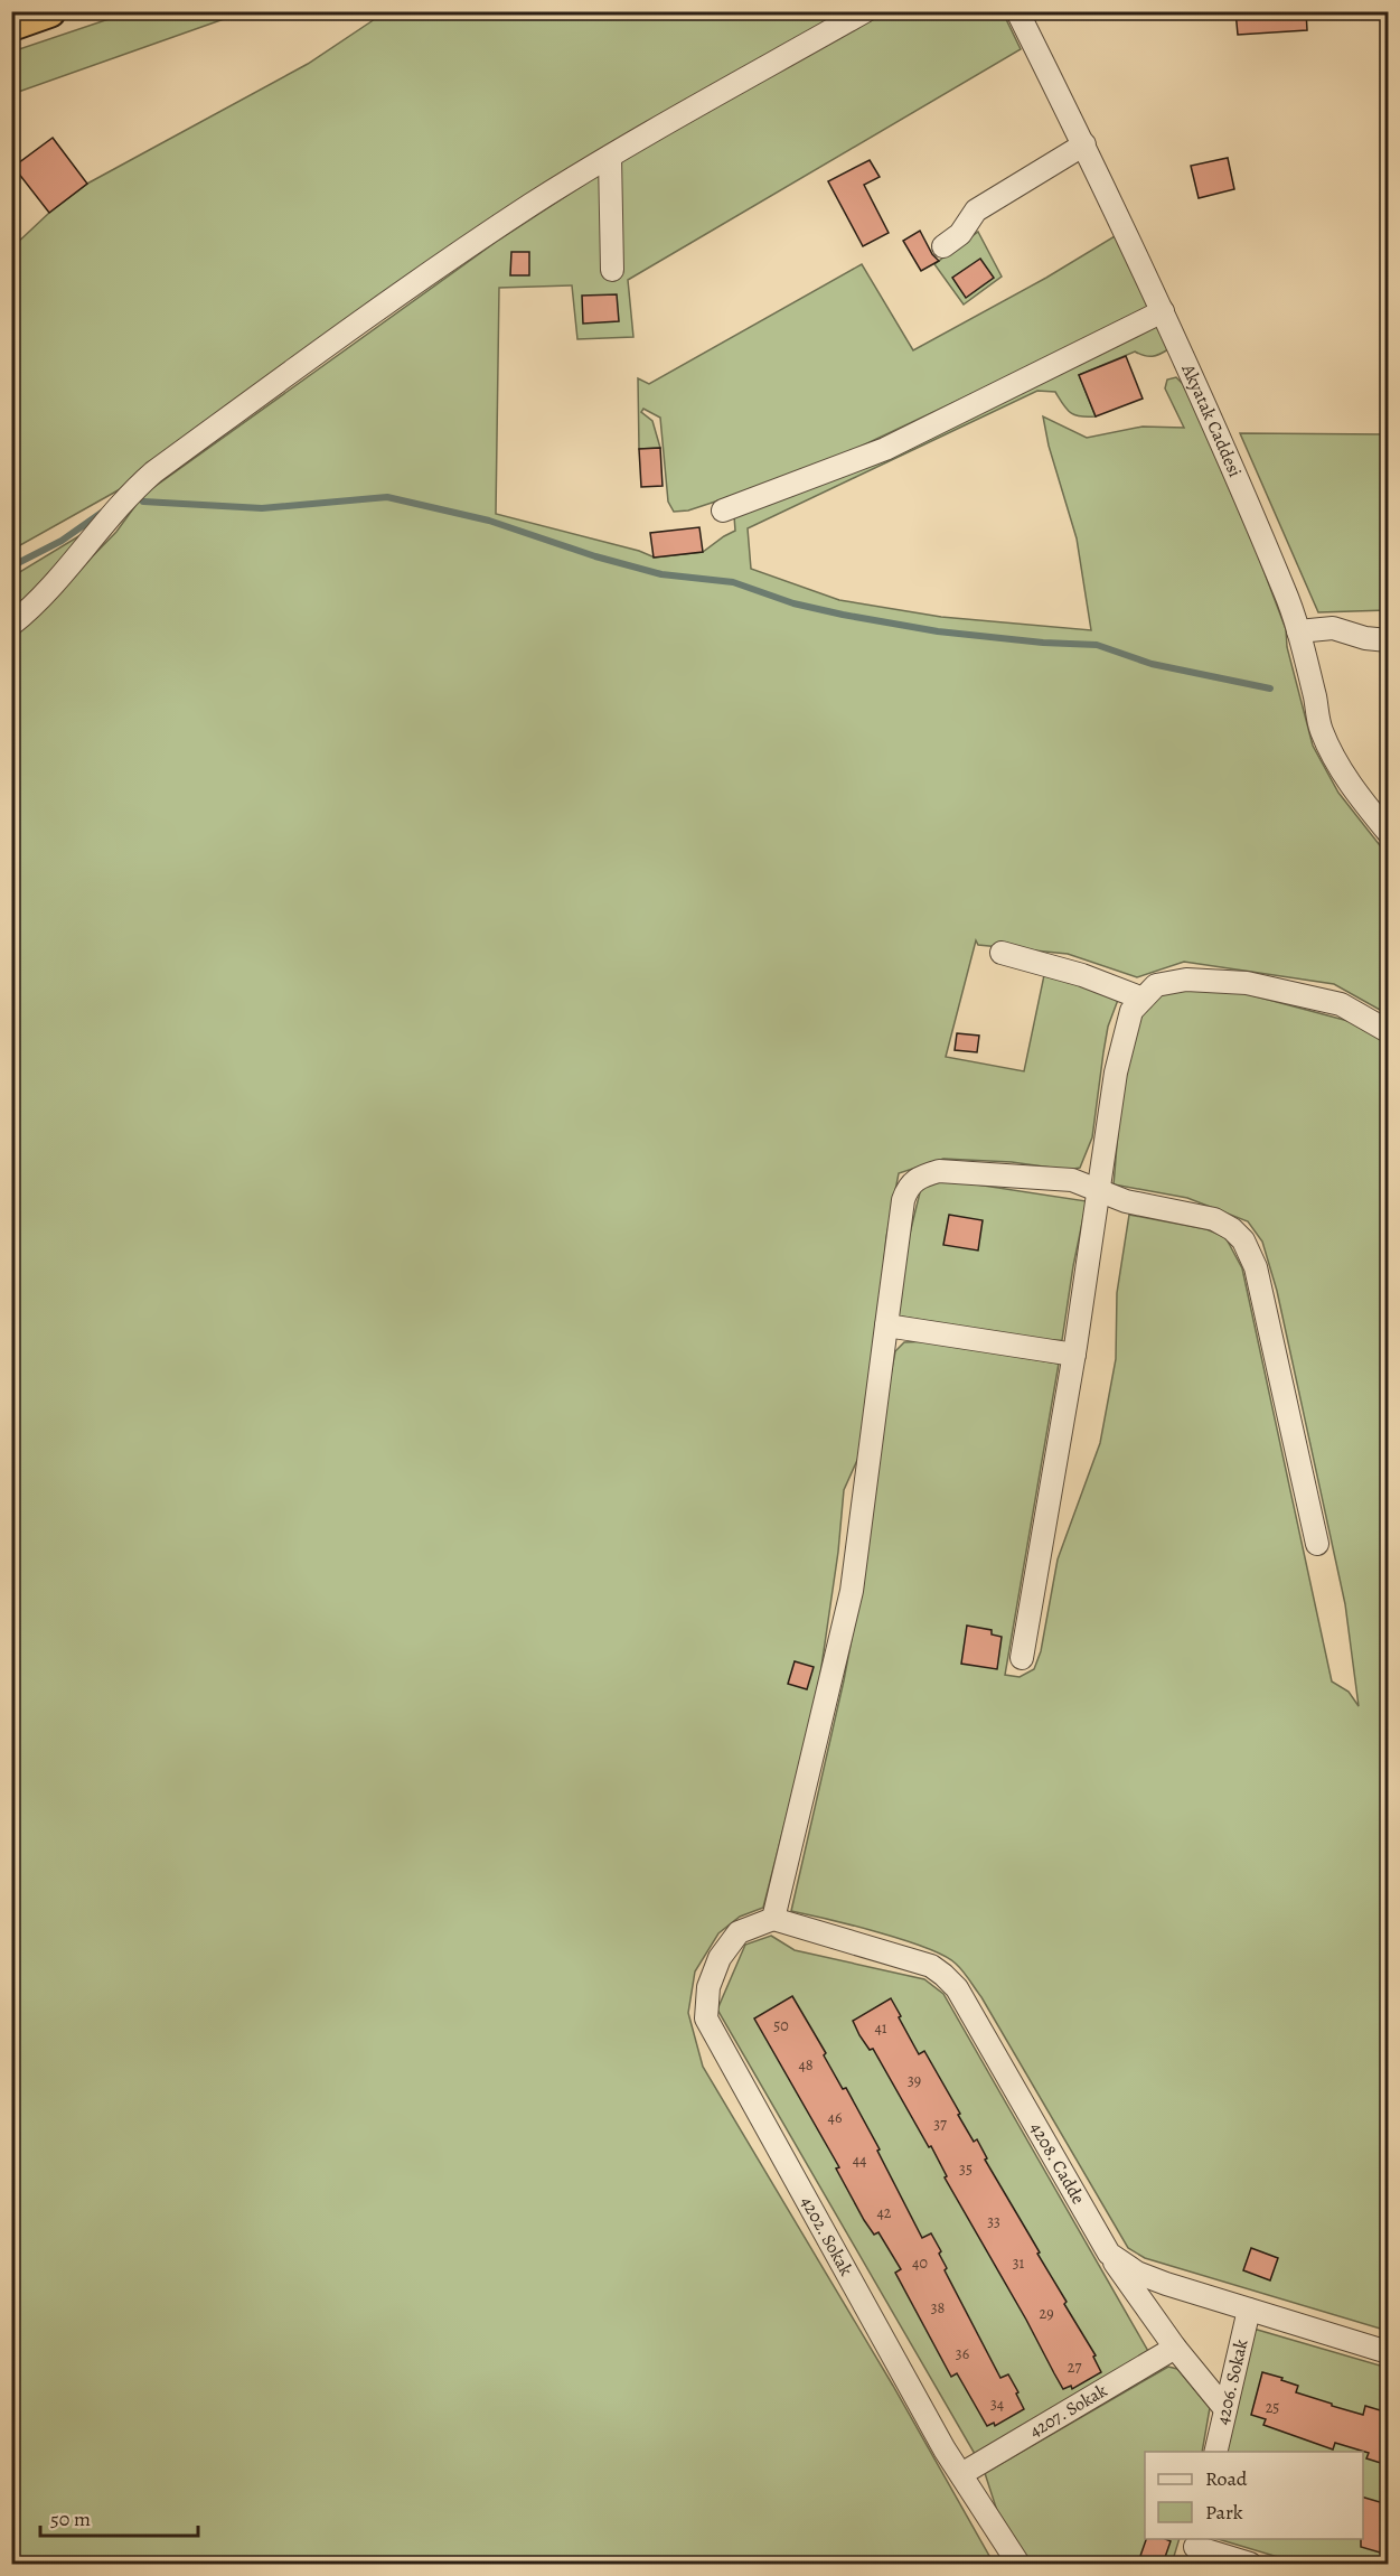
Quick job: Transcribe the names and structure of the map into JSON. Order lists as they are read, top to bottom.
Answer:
{
  "streets": {
    "street": [
      "Akyatak Caddesi",
      "4208. Cadde",
      "4202. Sokak",
      "4206. Sokak",
      "4207. Sokak"
    ]
  },
  "crossings": [
    ["4208. Cadde", "4202. Sokak"],
    ["4208. Cadde", "4206. Sokak"],
    ["4202. Sokak", "4207. Sokak"]
  ],
  "house_numbers": [
    "50",
    "41",
    "48",
    "39",
    "46",
    "37",
    "44",
    "35",
    "42",
    "33",
    "40",
    "31",
    "38",
    "29",
    "36",
    "27",
    "34",
    "25"
  ],
  "legend": ["Road", "Park"],
  "scale_bar": "50 m"
}
